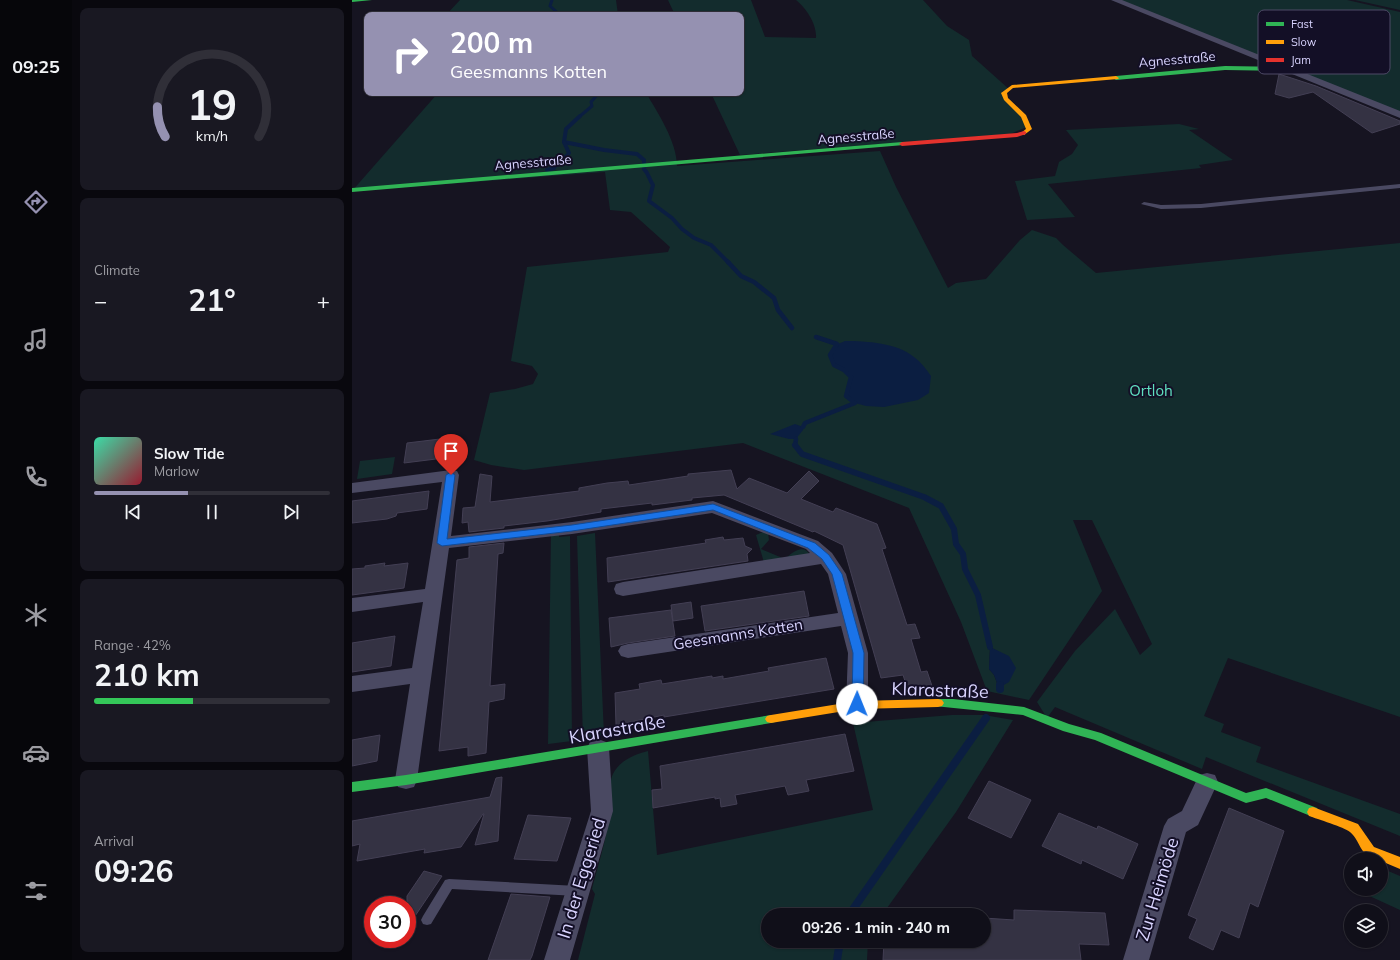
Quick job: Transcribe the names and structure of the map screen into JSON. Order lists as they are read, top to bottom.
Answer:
{
  "streets": {
    "street": [
      "Agnesstraße",
      "Geesmanns Kotten",
      "Klarastraße",
      "In der Eggeried",
      "Zur Heimöde"
    ]
  },
  "crossings": [
    ["Klarastraße", "In der Eggeried"],
    ["Klarastraße", "Zur Heimöde"]
  ],
  "parks": ["Ortloh"],
  "legend": ["Fast", "Slow", "Jam"],
  "page": {
    "tabs": "09:25",
    "turn": ["200 m", "Geesmanns Kotten"],
    "tile": [
      "Climate",
      ["Range · 42%", "210 km"],
      ["Arrival", "09:26"]
    ],
    "heat": ["−", "21°", "+"],
    "song": ["Slow Tide", "Marlow"],
    "limit": "30",
    "trip": "09:26 · 1 min · 240 m",
    "gauge": ["19", "km/h"]
  }
}
